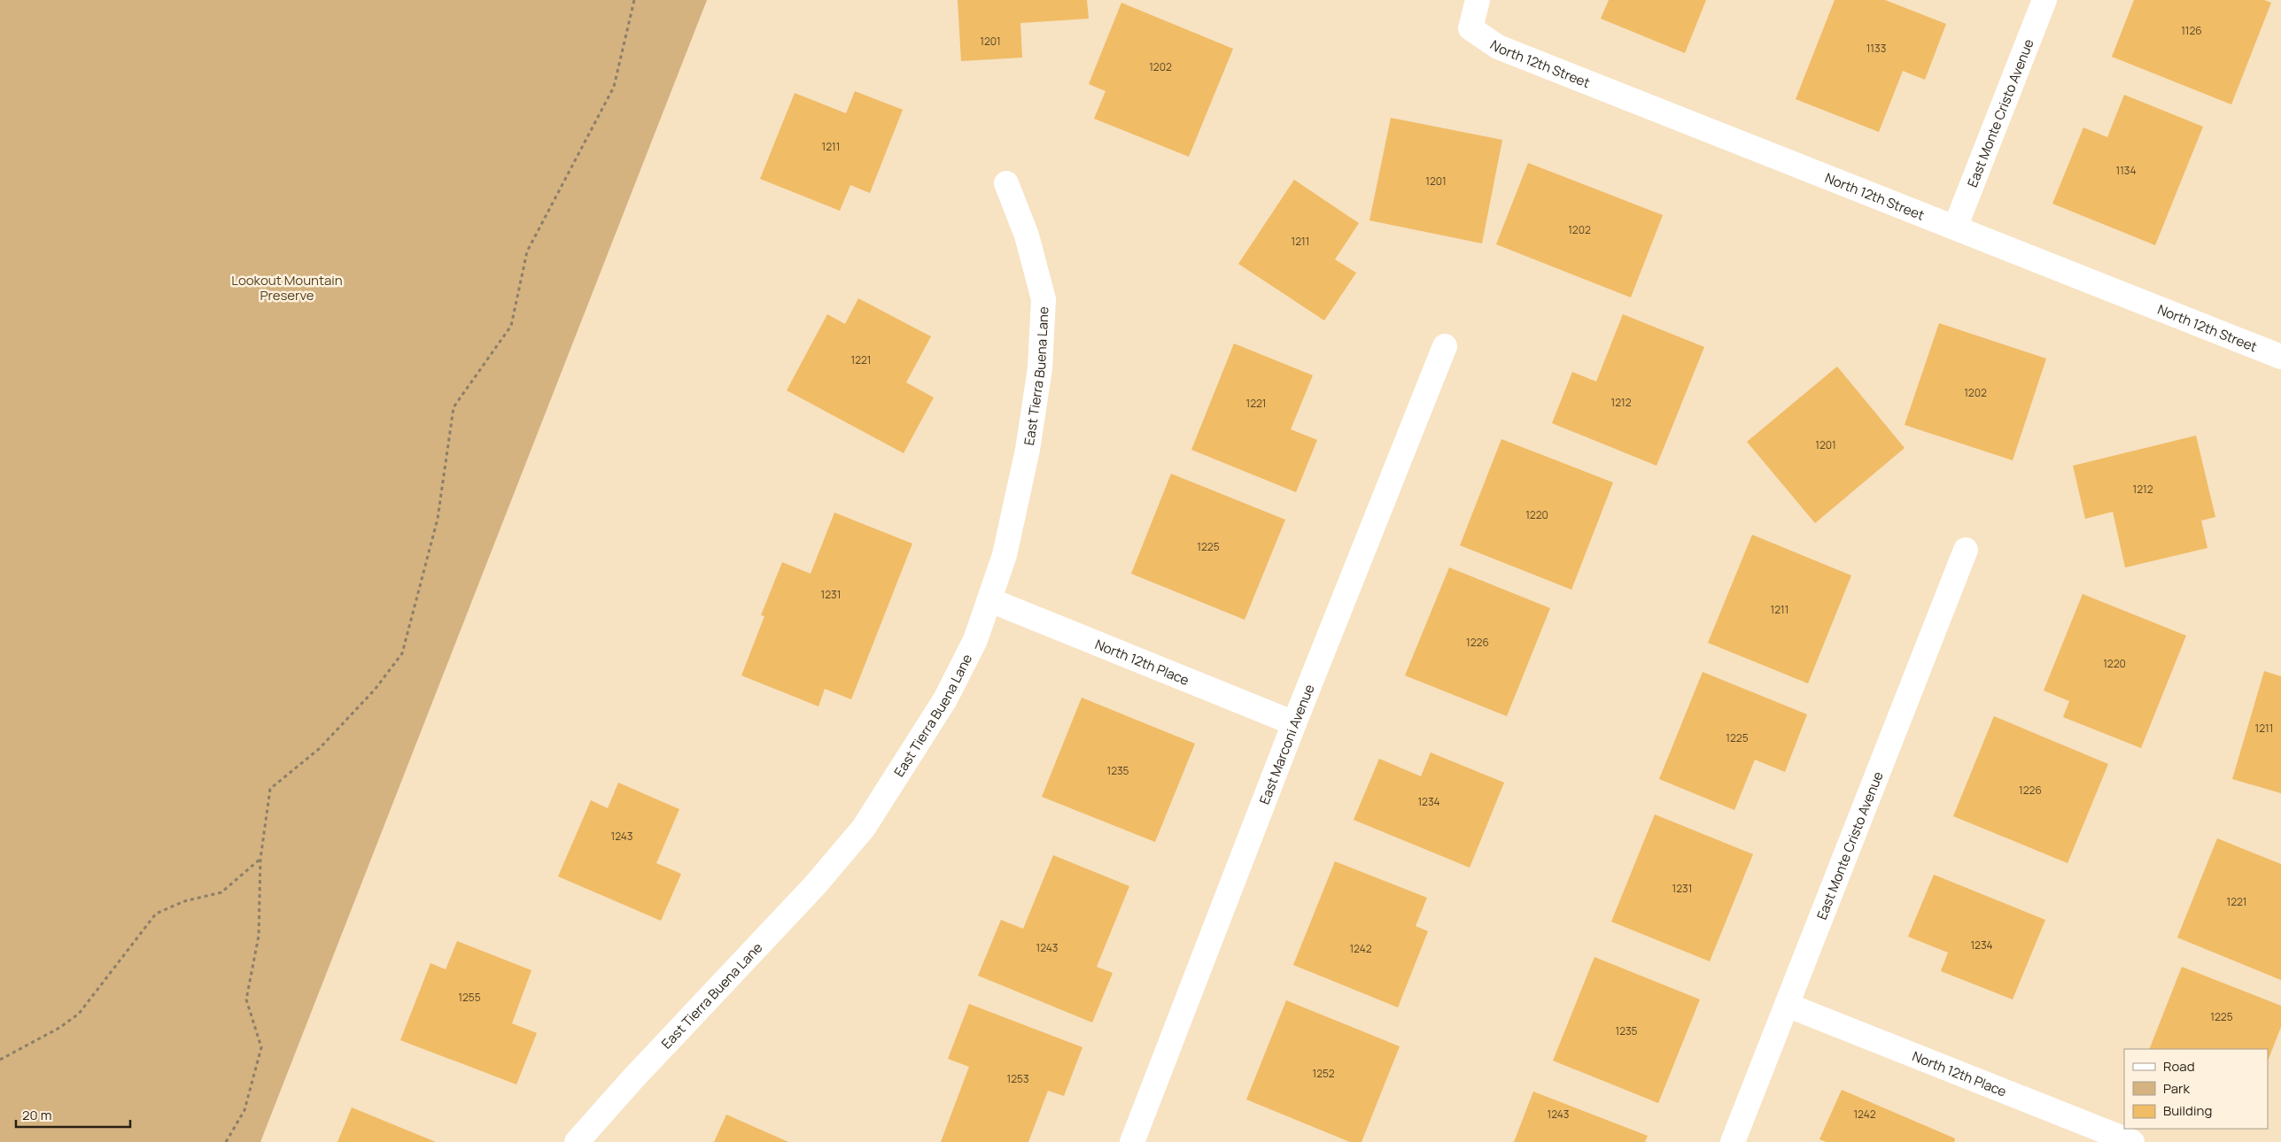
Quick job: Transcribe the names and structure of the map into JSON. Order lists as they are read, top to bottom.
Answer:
{
  "streets": {
    "street": [
      "North 12th Street",
      "East Monte Cristo Avenue",
      "East Tierra Buena Lane",
      "North 12th Place",
      "East Marconi Avenue"
    ]
  },
  "crossings": [
    ["North 12th Street", "East Monte Cristo Avenue"],
    ["East Monte Cristo Avenue", "North 12th Place"],
    ["East Tierra Buena Lane", "North 12th Place"],
    ["North 12th Place", "East Marconi Avenue"]
  ],
  "parks": ["Lookout Mountain Preserve"],
  "house_numbers": [
    "1126",
    "1201",
    "1133",
    "1202",
    "1211",
    "1134",
    "1201",
    "1202",
    "1211",
    "1221",
    "1202",
    "1212",
    "1221",
    "1201",
    "1212",
    "1220",
    "1225",
    "1231",
    "1211",
    "1226",
    "1220",
    "1211",
    "1225",
    "1235",
    "1226",
    "1234",
    "1243",
    "1231",
    "1221",
    "1234",
    "1243",
    "1242",
    "1255",
    "1225",
    "1235",
    "1252",
    "1253",
    "1243",
    "1242"
  ],
  "legend": ["Road", "Park", "Building"],
  "scale_bar": "20 m"
}
